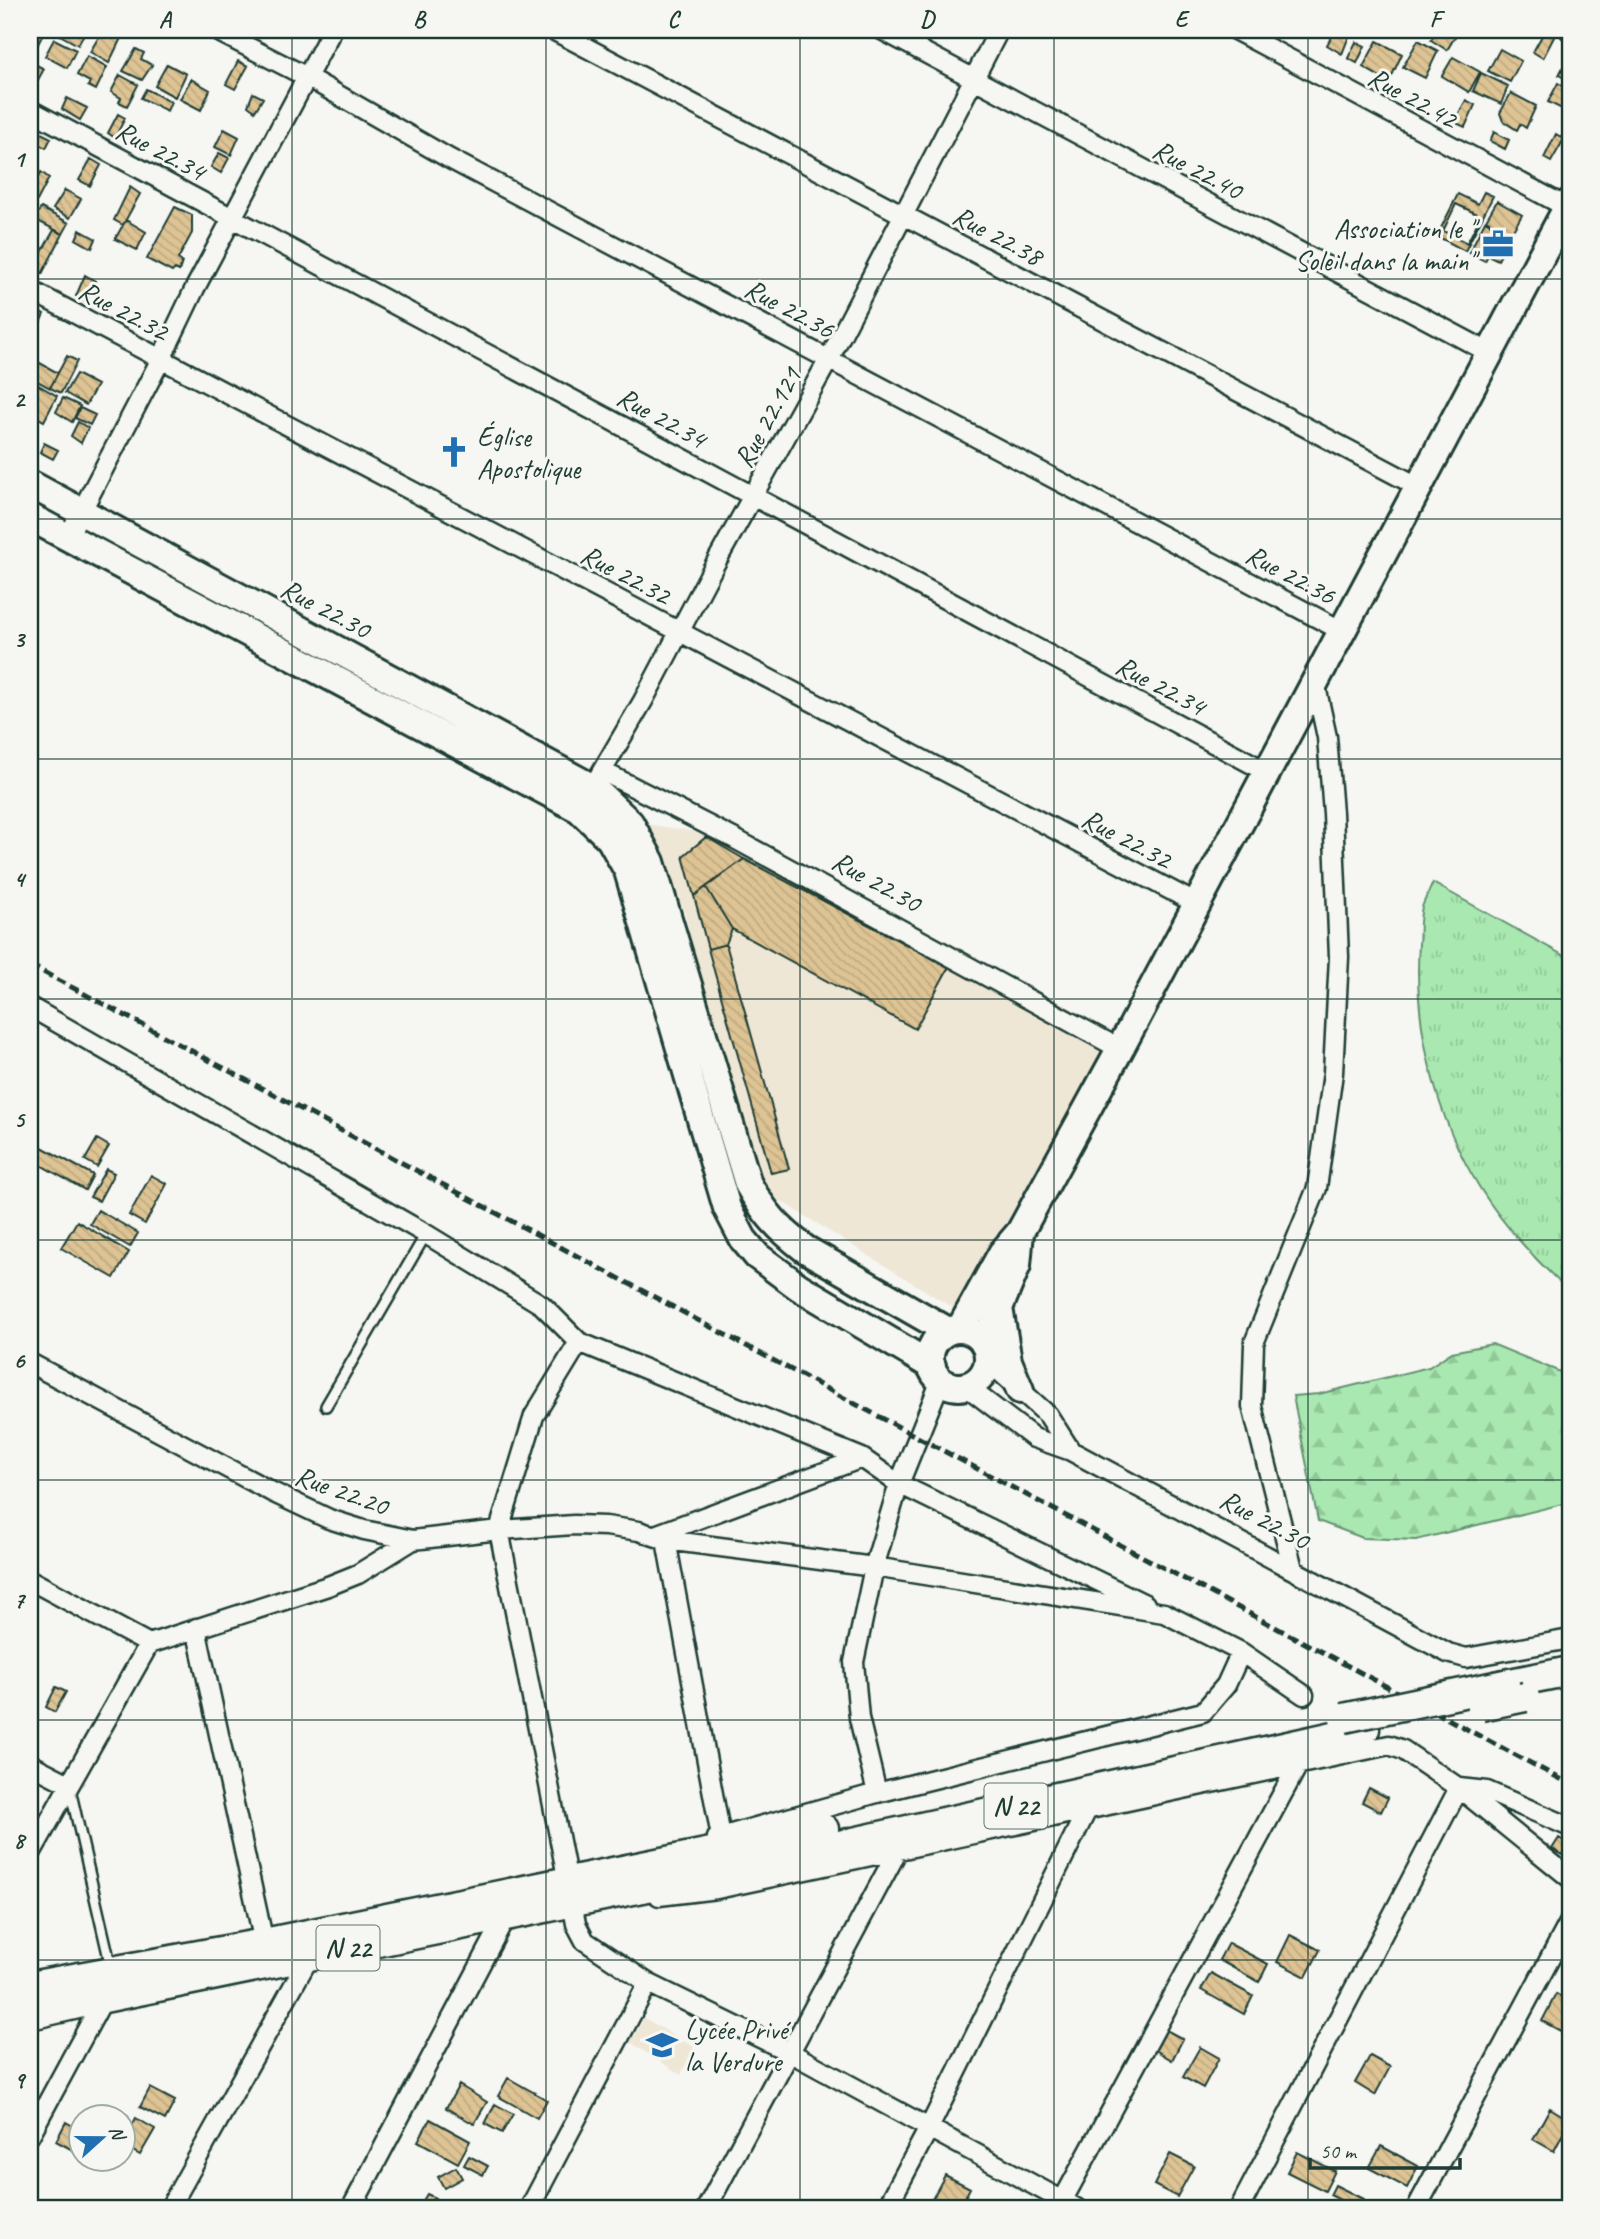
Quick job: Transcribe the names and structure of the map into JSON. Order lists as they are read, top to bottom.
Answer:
{
  "streets": {
    "main road": ["N 22"],
    "street": [
      "Rue 22.42",
      "Rue 22.34",
      "Rue 22.40",
      "Rue 22.38",
      "Rue 22.36",
      "Rue 22.32",
      "Rue 22.121",
      "Rue 22.30",
      "Rue 22.20"
    ]
  },
  "crossings": [
    ["Rue 22.34", "Rue 22.121"],
    ["Rue 22.40", "Rue 22.121"],
    ["Rue 22.38", "Rue 22.121"],
    ["Rue 22.36", "Rue 22.121"],
    ["Rue 22.32", "Rue 22.121"],
    ["Rue 22.121", "Rue 22.30"]
  ],
  "places": {
    "office": ["Association le \" Soleil dans la main\""],
    "church": ["Église Apostolique"],
    "school or university": ["Lycée Privé la Verdure"]
  },
  "scale_bar": "50 m",
  "north": "right",
  "grid": {
    "columns": [
      "A",
      "B",
      "C",
      "D",
      "E",
      "F"
    ],
    "rows": [
      "1",
      "2",
      "3",
      "4",
      "5",
      "6",
      "7",
      "8",
      "9"
    ]
  }
}
